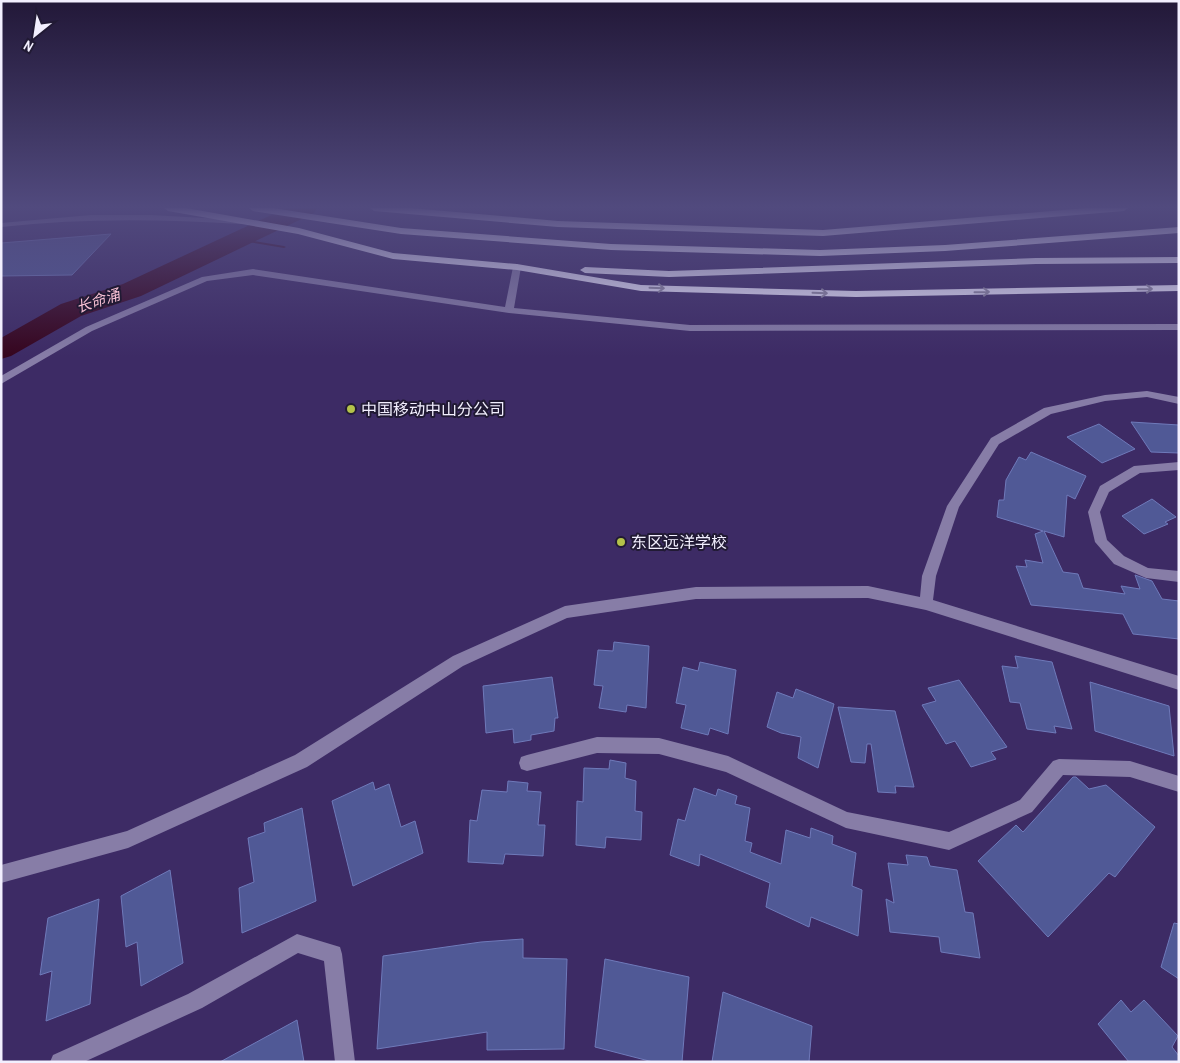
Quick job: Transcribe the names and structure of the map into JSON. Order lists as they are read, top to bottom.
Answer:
{
  "water": ["长命涌"],
  "places": ["中国移动中山分公司", "东区远洋学校"],
  "north": "bottom left"
}
